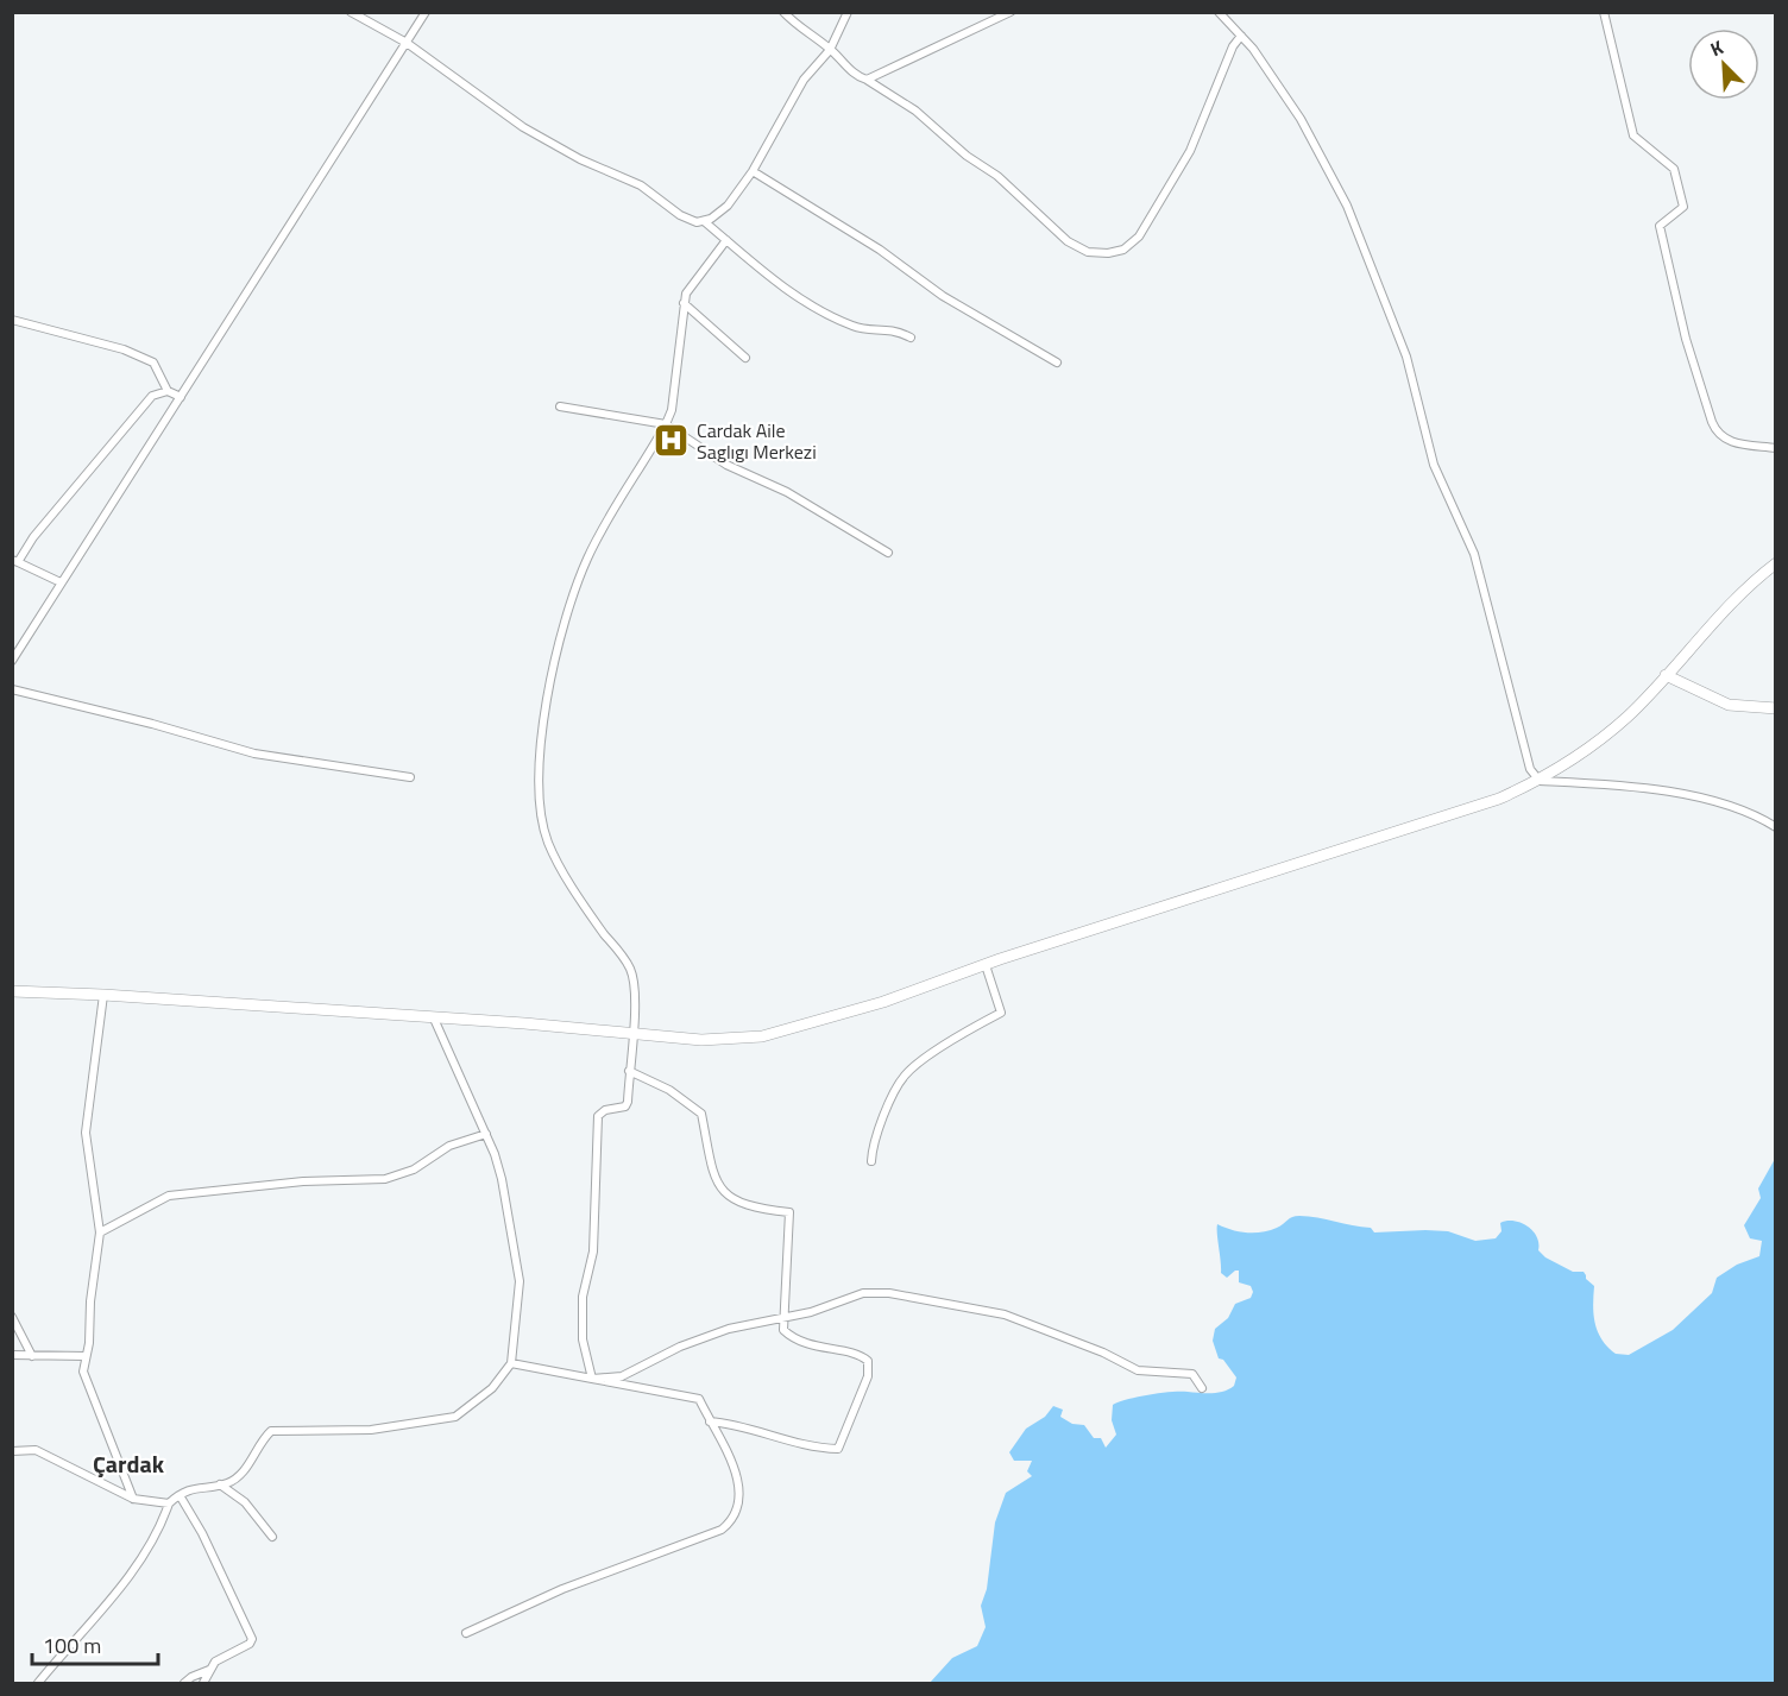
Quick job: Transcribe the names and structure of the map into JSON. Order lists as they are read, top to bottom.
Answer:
{
  "districts": ["Çardak"],
  "places": {
    "hospital": ["Cardak Aile Saglıgı Merkezi"]
  },
  "scale_bar": "100 m",
  "north": "top left"
}
